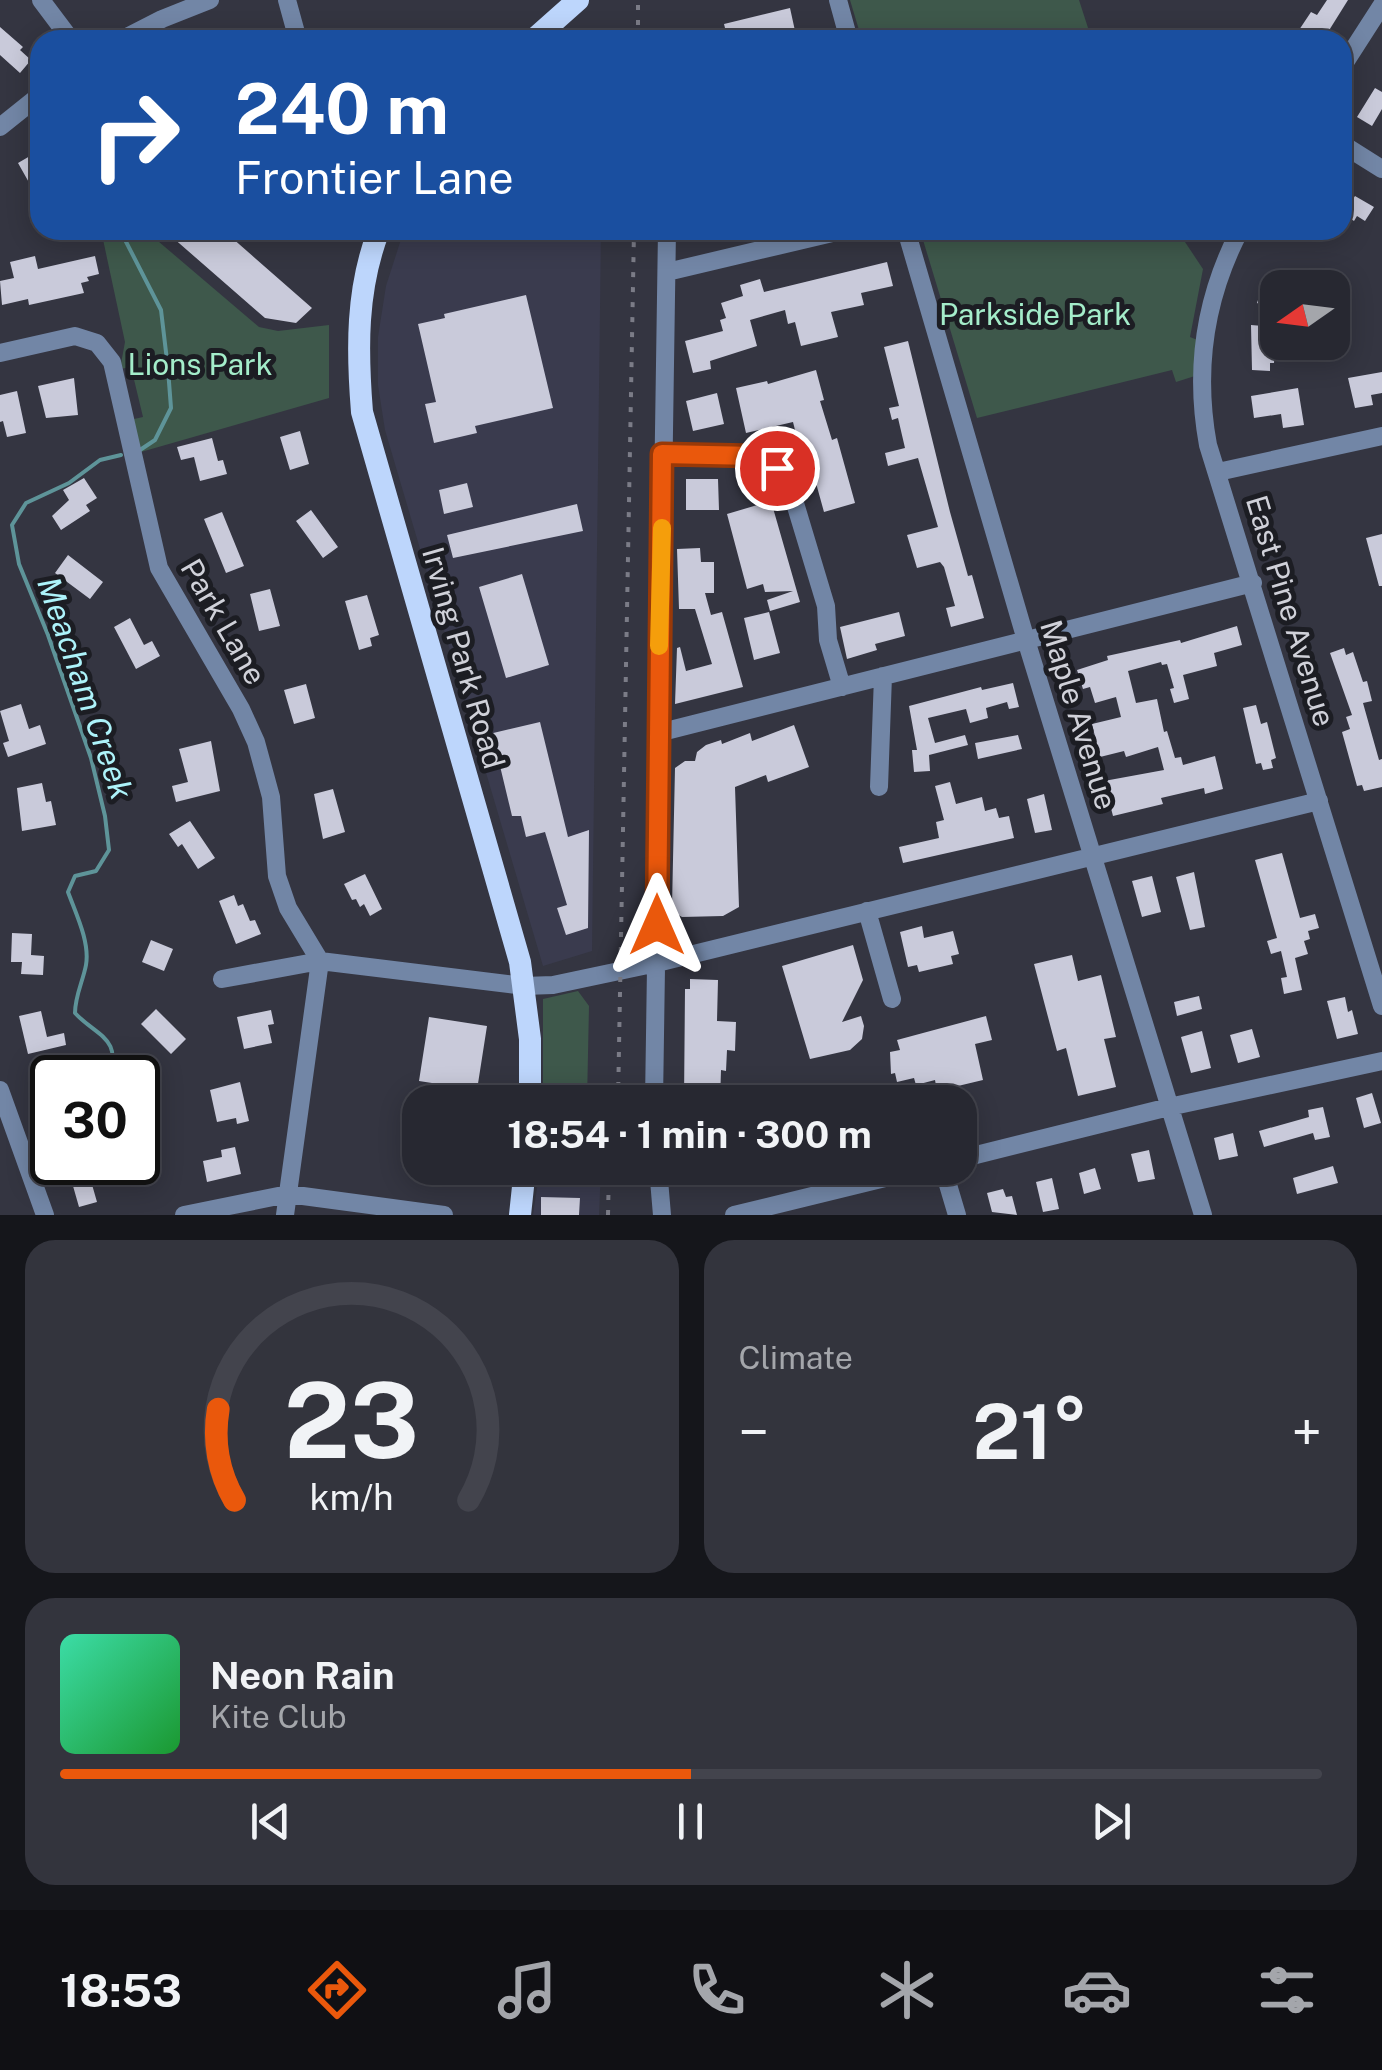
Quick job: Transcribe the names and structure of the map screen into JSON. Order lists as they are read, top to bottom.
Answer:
{
  "streets": {
    "main road": ["Irving Park Road"],
    "street": ["East Pine Avenue", "Park Lane", "Maple Avenue"]
  },
  "water": ["Meacham Creek"],
  "parks": ["Parkside Park", "Lions Park"],
  "north": "left",
  "page": {
    "turn": ["240 m", "Frontier Lane"],
    "limit": "30",
    "trip": "18:54 · 1 min · 300 m",
    "tile": "Climate",
    "heat": ["−", "21°", "+"],
    "song": ["Neon Rain", "Kite Club"],
    "tabs": "18:53",
    "gauge": ["23", "km/h"]
  }
}
